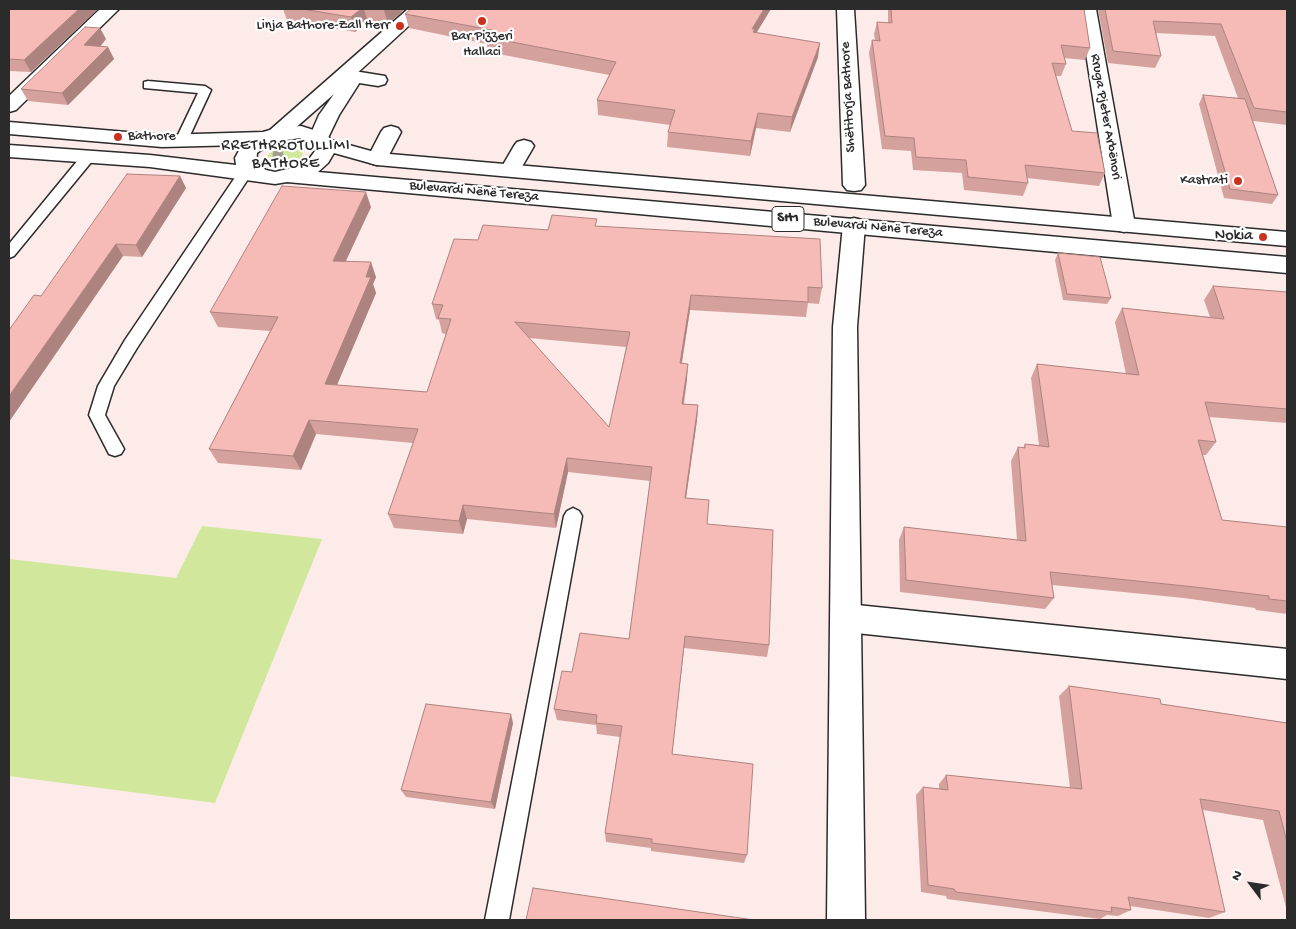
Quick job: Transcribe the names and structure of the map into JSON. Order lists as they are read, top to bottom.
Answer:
{
  "streets": {
    "main road": [
      "Shëtitorja Bathore",
      "Rruga Pjeter Arbënori",
      "Bulevardi Nënë Tereza",
      "SH1"
    ]
  },
  "crossings": [
    ["Shëtitorja Bathore", "Bulevardi Nënë Tereza"],
    ["Rruga Pjeter Arbënori", "Bulevardi Nënë Tereza"]
  ],
  "districts": ["RRETHRROTULLIMI BATHORE"],
  "places": [
    "Bar Pizzeri Hallaci",
    "Linja Bathore-Zall Herr",
    "Bathore",
    "Kastrati",
    "Nokia"
  ],
  "north": "top left"
}
